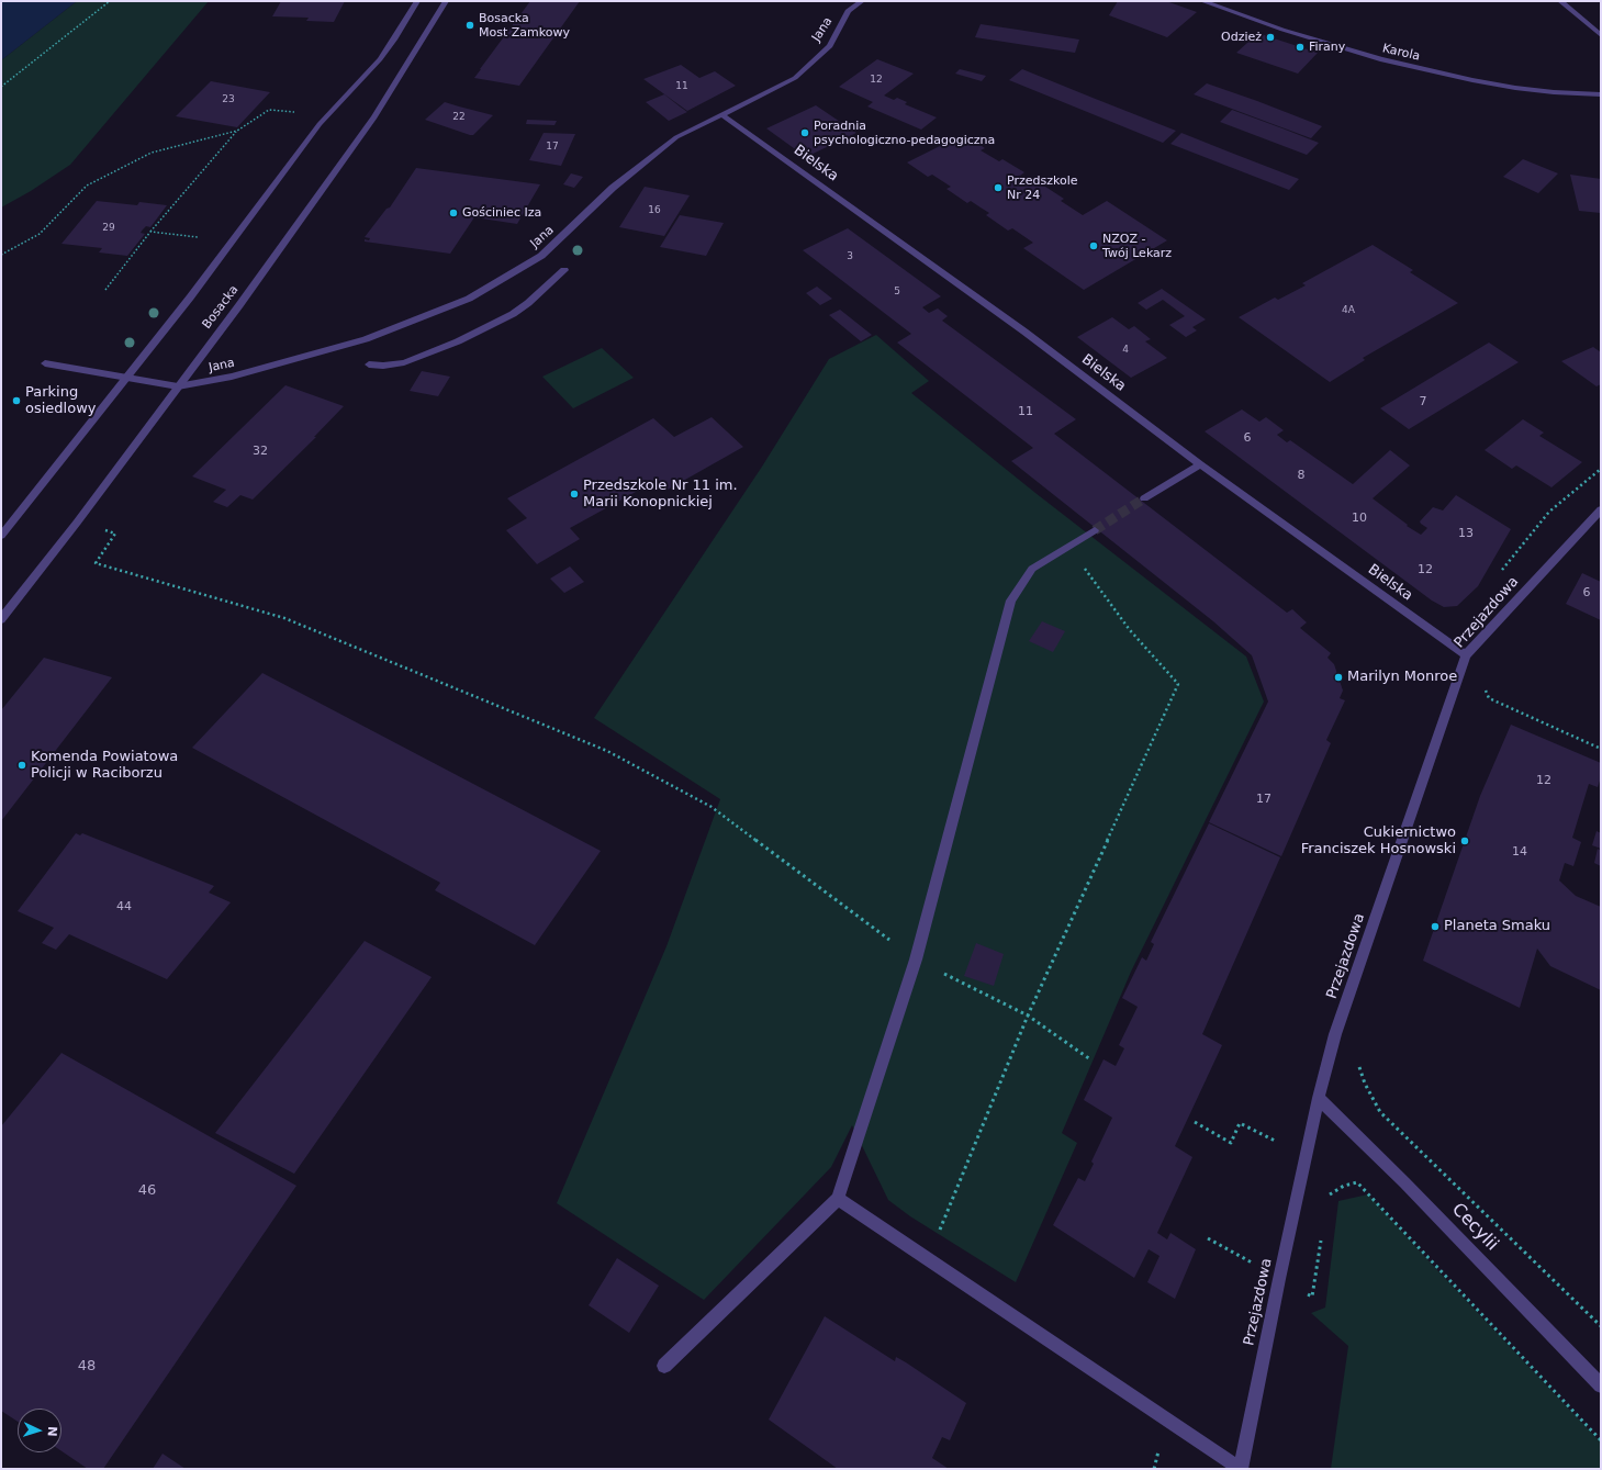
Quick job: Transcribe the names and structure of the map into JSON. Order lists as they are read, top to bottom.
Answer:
{
  "streets": {
    "street": [
      "Jana",
      "Karola",
      "Bielska",
      "Bosacka",
      "Przejazdowa",
      "Cecylii"
    ]
  },
  "crossings": [
    ["Jana", "Bielska"],
    ["Jana", "Bosacka"],
    ["Bielska", "Przejazdowa"],
    ["Przejazdowa", "Cecylii"]
  ],
  "places": [
    "Bosacka Most Zamkowy",
    "Odzież",
    "Firany",
    "Poradnia psychologiczno-pedagogiczna",
    "Przedszkole Nr 24",
    "Gościniec Iza",
    "NZOZ - Twój Lekarz",
    "Parking osiedlowy",
    "Przedszkole Nr 11 im. Marii Konopnickiej",
    "Marilyn Monroe",
    "Komenda Powiatowa Policji w Raciborzu",
    "Cukiernictwo Franciszek Hosnowski",
    "Planeta Smaku"
  ],
  "house_numbers": [
    "12",
    "11",
    "23",
    "22",
    "17",
    "16",
    "29",
    "3",
    "5",
    "4A",
    "4",
    "7",
    "11",
    "6",
    "32",
    "8",
    "10",
    "13",
    "12",
    "6",
    "12",
    "17",
    "14",
    "44",
    "46",
    "48"
  ],
  "north": "right"
}
